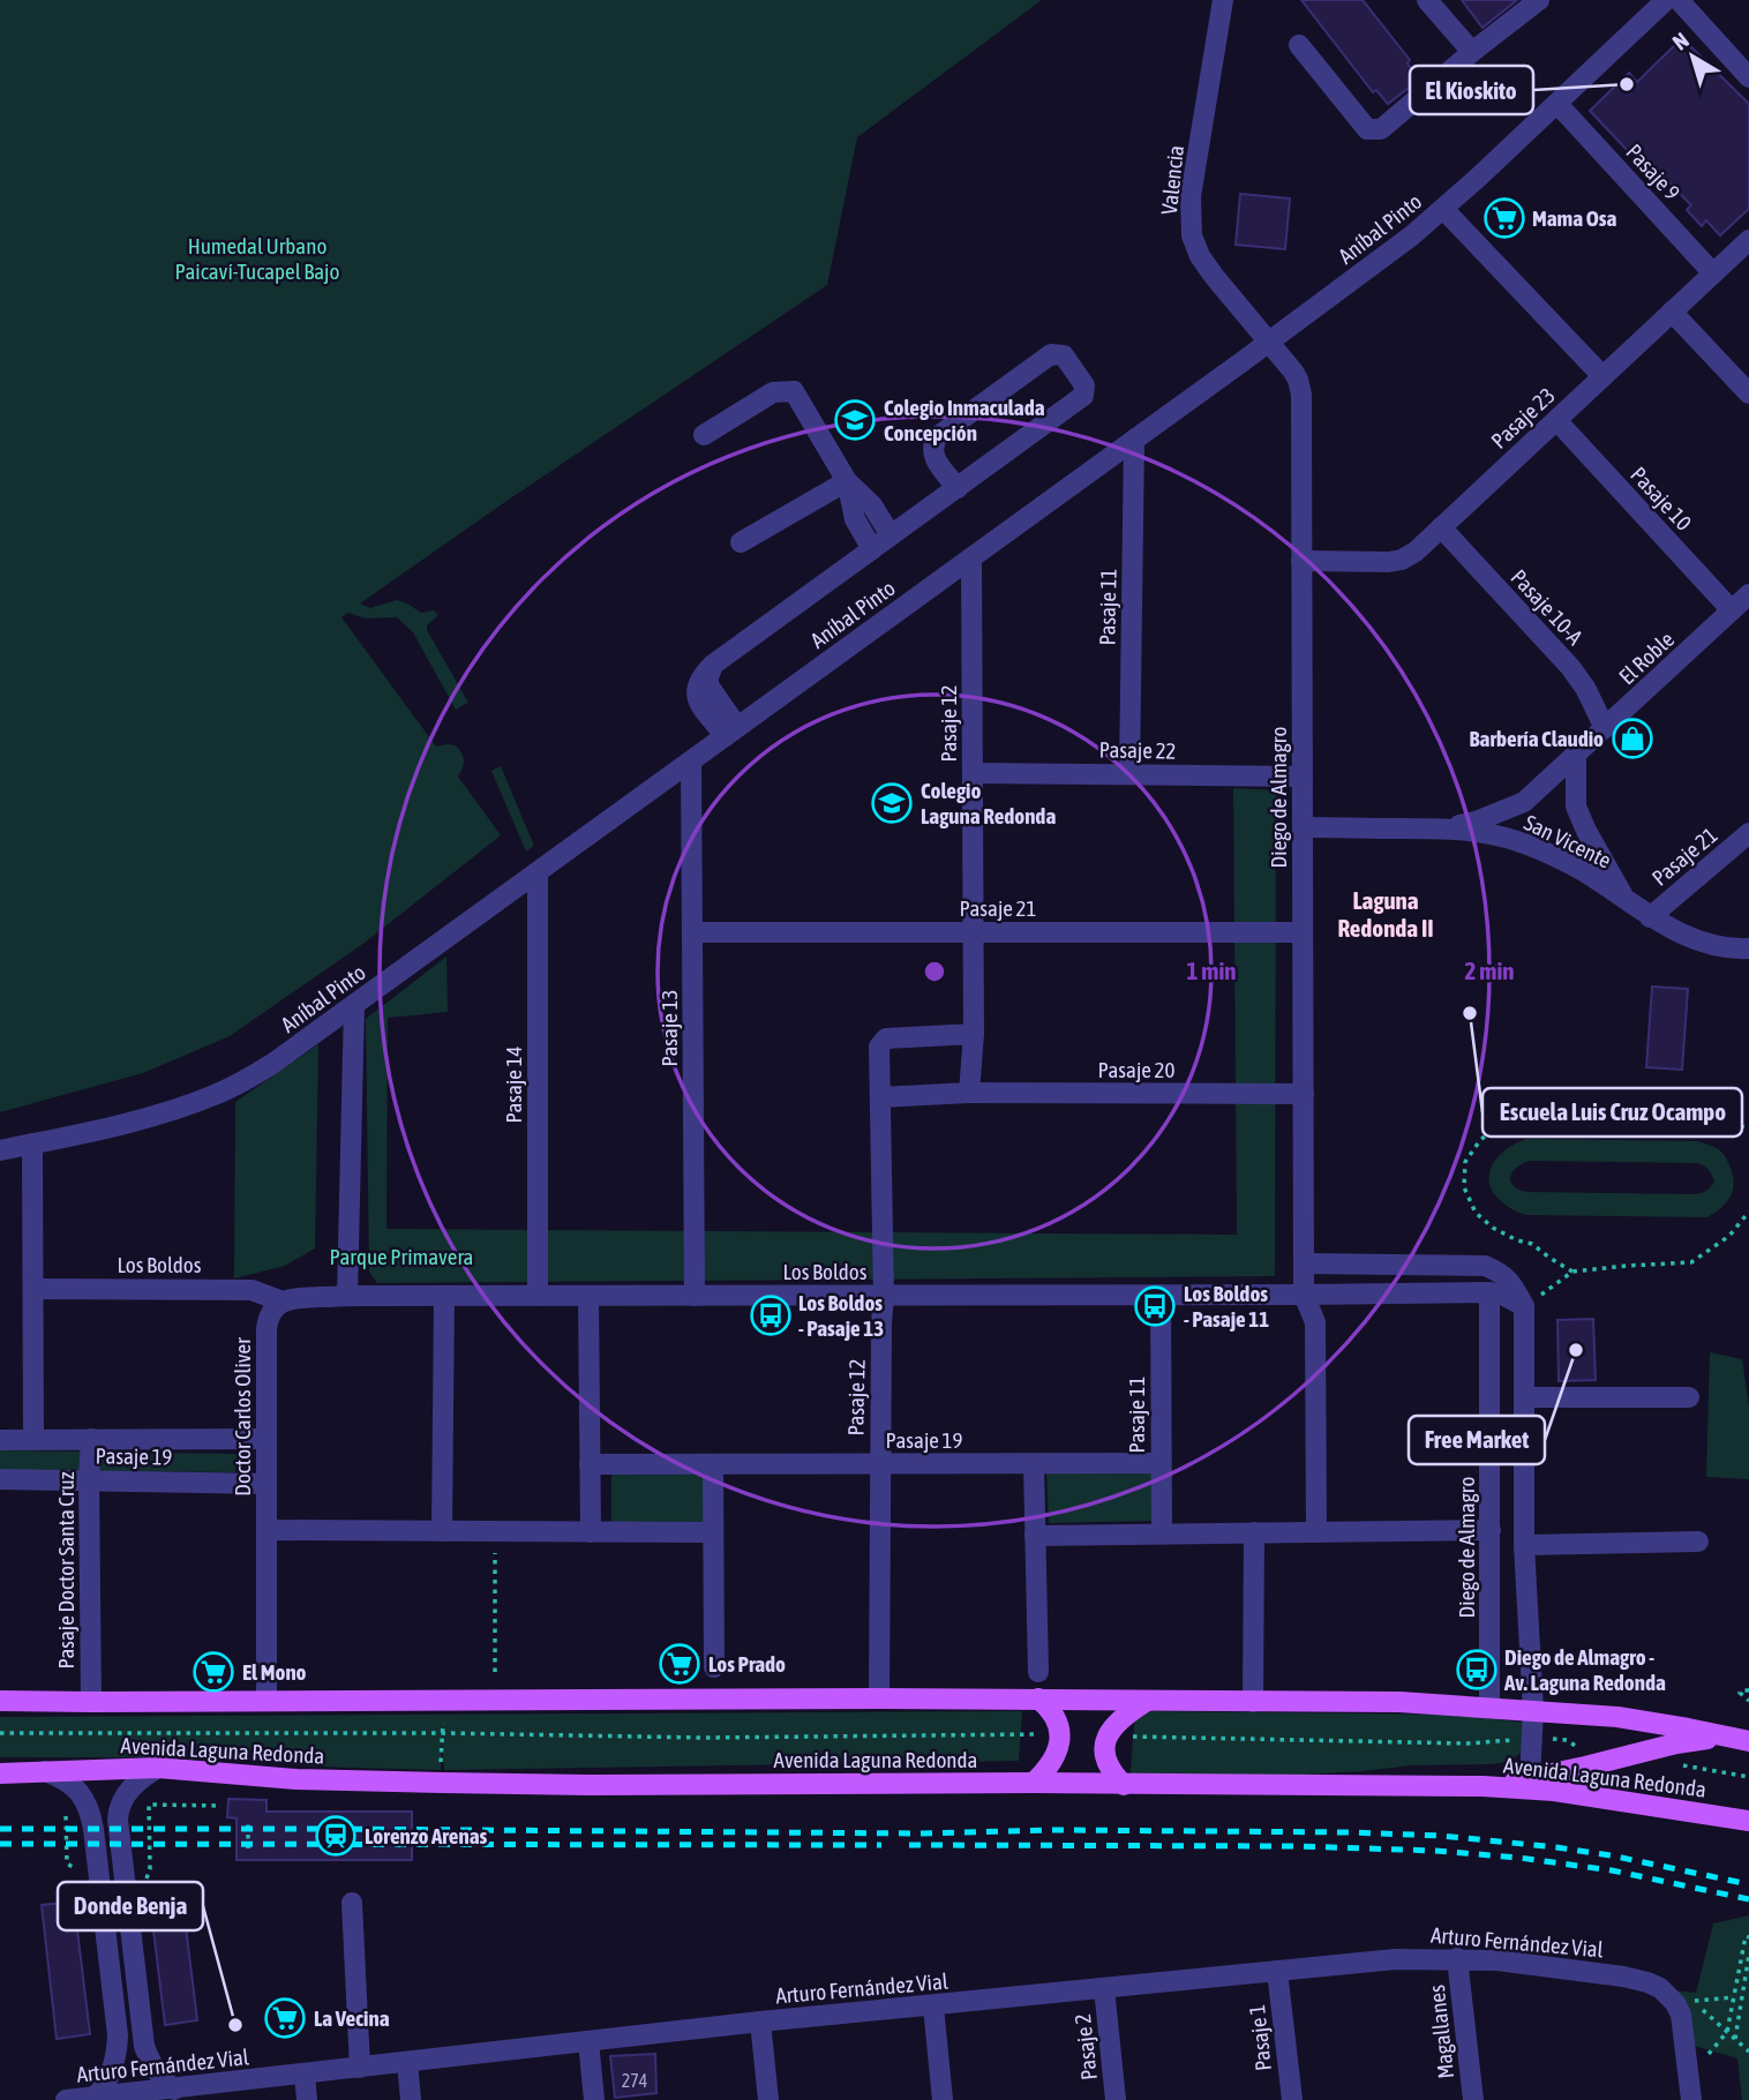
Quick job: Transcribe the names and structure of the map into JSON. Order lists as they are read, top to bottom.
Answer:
{
  "streets": {
    "main road": ["Avenida Laguna Redonda"],
    "street": [
      "Pasaje 9",
      "Valencia",
      "Aníbal Pinto",
      "Pasaje 23",
      "Pasaje 10",
      "Pasaje 11",
      "Pasaje 10-A",
      "El Roble",
      "Pasaje 12",
      "Pasaje 22",
      "Diego de Almagro",
      "San Vicente",
      "Pasaje 21",
      "Pasaje 13",
      "Pasaje 20",
      "Pasaje 14",
      "Los Boldos",
      "Doctor Carlos Oliver",
      "Pasaje 19",
      "Pasaje Doctor Santa Cruz",
      "Arturo Fernández Vial",
      "Magallanes",
      "Pasaje 1",
      "Pasaje 2"
    ]
  },
  "crossings": [
    ["Pasaje 9", "Aníbal Pinto"],
    ["Pasaje 9", "Pasaje 23"],
    ["Valencia", "Aníbal Pinto"],
    ["Valencia", "Diego de Almagro"],
    ["Aníbal Pinto", "Pasaje 11"],
    ["Aníbal Pinto", "Pasaje 12"],
    ["Aníbal Pinto", "Diego de Almagro"],
    ["Aníbal Pinto", "Pasaje 13"],
    ["Aníbal Pinto", "Pasaje 14"],
    ["Pasaje 23", "Pasaje 10"],
    ["Pasaje 23", "Pasaje 10-A"],
    ["Pasaje 23", "Diego de Almagro"],
    ["Pasaje 10", "El Roble"],
    ["Pasaje 11", "Pasaje 22"],
    ["Pasaje 11", "Los Boldos"],
    ["Pasaje 11", "Pasaje 19"],
    ["Pasaje 10-A", "El Roble"],
    ["El Roble", "San Vicente"],
    ["Pasaje 12", "Pasaje 22"],
    ["Pasaje 12", "Pasaje 21"],
    ["Pasaje 12", "Pasaje 20"],
    ["Pasaje 12", "Los Boldos"],
    ["Pasaje 12", "Pasaje 19"],
    ["Pasaje 12", "Avenida Laguna Redonda"],
    ["Pasaje 22", "Diego de Almagro"],
    ["Diego de Almagro", "San Vicente"],
    ["Diego de Almagro", "Pasaje 21"],
    ["Diego de Almagro", "Pasaje 20"],
    ["Diego de Almagro", "Los Boldos"],
    ["Diego de Almagro", "Avenida Laguna Redonda"],
    ["San Vicente", "Pasaje 21"],
    ["Pasaje 21", "Pasaje 13"],
    ["Pasaje 13", "Los Boldos"],
    ["Pasaje 14", "Los Boldos"],
    ["Los Boldos", "Doctor Carlos Oliver"],
    ["Doctor Carlos Oliver", "Pasaje 19"],
    ["Doctor Carlos Oliver", "Avenida Laguna Redonda"],
    ["Pasaje 19", "Pasaje Doctor Santa Cruz"],
    ["Pasaje Doctor Santa Cruz", "Avenida Laguna Redonda"],
    ["Arturo Fernández Vial", "Magallanes"],
    ["Arturo Fernández Vial", "Pasaje 1"],
    ["Arturo Fernández Vial", "Pasaje 2"]
  ],
  "districts": ["Laguna Redonda II"],
  "parks": ["Humedal Urbano Paicaví-Tucapel Bajo", "Parque Primavera"],
  "places": {
    "other": [
      "El Kioskito",
      "Escuela Luis Cruz Ocampo",
      "Free Market",
      "Donde Benja"
    ],
    "supermarket": [
      "Mama Osa",
      "Los Prado",
      "El Mono",
      "La Vecina"
    ],
    "school or university": ["Colegio Inmaculada Concepción", "Colegio Laguna Redonda"],
    "shop": ["Barbería Claudio"],
    "bus stop": ["Los Boldos - Pasaje 11", "Los Boldos - Pasaje 13", "Diego de Almagro - Av. Laguna Redonda"],
    "station": ["Lorenzo Arenas"]
  },
  "house_numbers": ["274"],
  "north": "top left",
  "rings": ["1 min", "2 min"]
}
